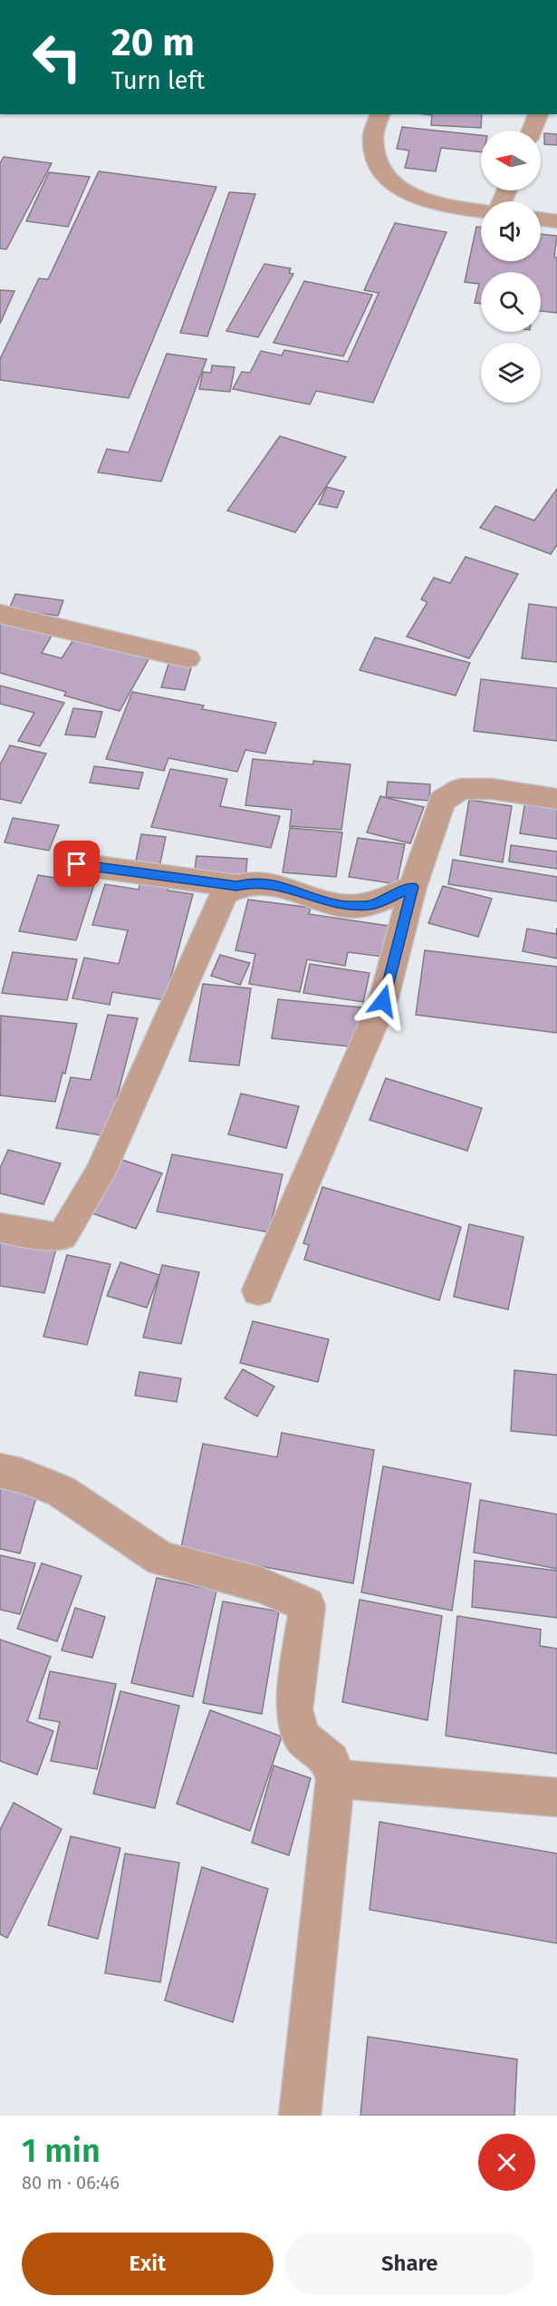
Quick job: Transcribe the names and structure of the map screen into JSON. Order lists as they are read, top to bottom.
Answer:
{
  "north": "left",
  "page": {
    "turn": ["20 m", "Turn left"],
    "heading": ["1 min", "80 m · 06:46"],
    "buttons": ["Exit", "Share"]
  }
}
